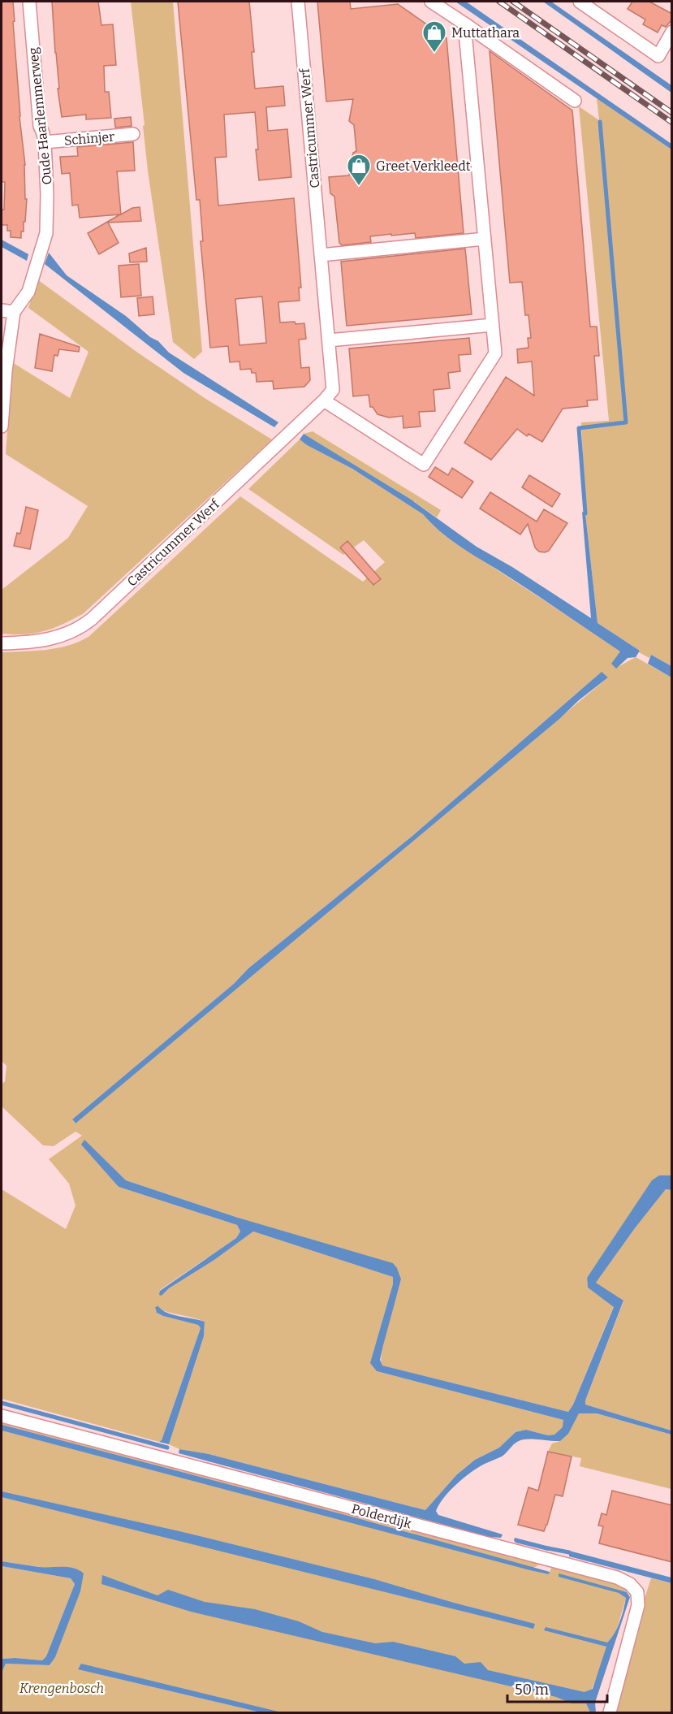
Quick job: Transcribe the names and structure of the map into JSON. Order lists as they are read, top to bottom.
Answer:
{
  "streets": {
    "street": [
      "Oude Haarlemmerweg",
      "Castricummer Werf",
      "Schinjer",
      "Polderdijk"
    ]
  },
  "crossings": [
    ["Oude Haarlemmerweg", "Schinjer"]
  ],
  "parks": ["Krengenbosch"],
  "places": {
    "shop": ["Muttathara", "Greet Verkleedt"]
  },
  "scale_bar": "50 m"
}
